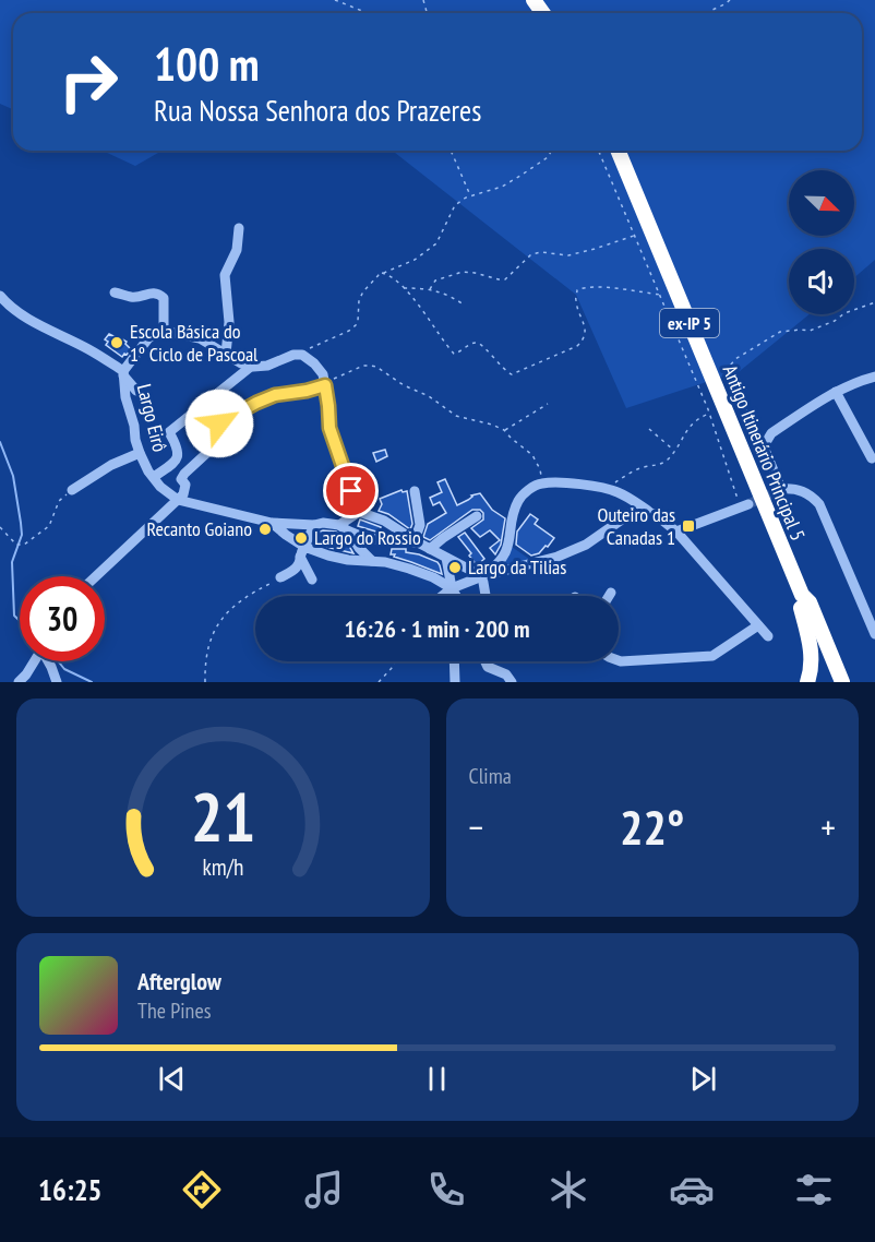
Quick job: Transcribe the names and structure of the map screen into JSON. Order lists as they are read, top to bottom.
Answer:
{
  "streets": {
    "highway": ["ex-IP 5", "Antigo Itinerário Principal 5"],
    "street": ["Largo Eirô"]
  },
  "places": {
    "other": [
      "Escola Básica do 1º Ciclo de Pascoal",
      "Recanto Goiano",
      "Largo do Rossio",
      "Largo da Tilias"
    ],
    "transit": ["Outeiro das Canadas 1"]
  },
  "north": "bottom right",
  "page": {
    "turn": ["100 m", "Rua Nossa Senhora dos Prazeres"],
    "limit": "30",
    "trip": "16:26 · 1 min · 200 m",
    "tile": "Clima",
    "heat": ["−", "22°", "+"],
    "song": ["Afterglow", "The Pines"],
    "tabs": "16:25",
    "gauge": ["21", "km/h"]
  }
}
